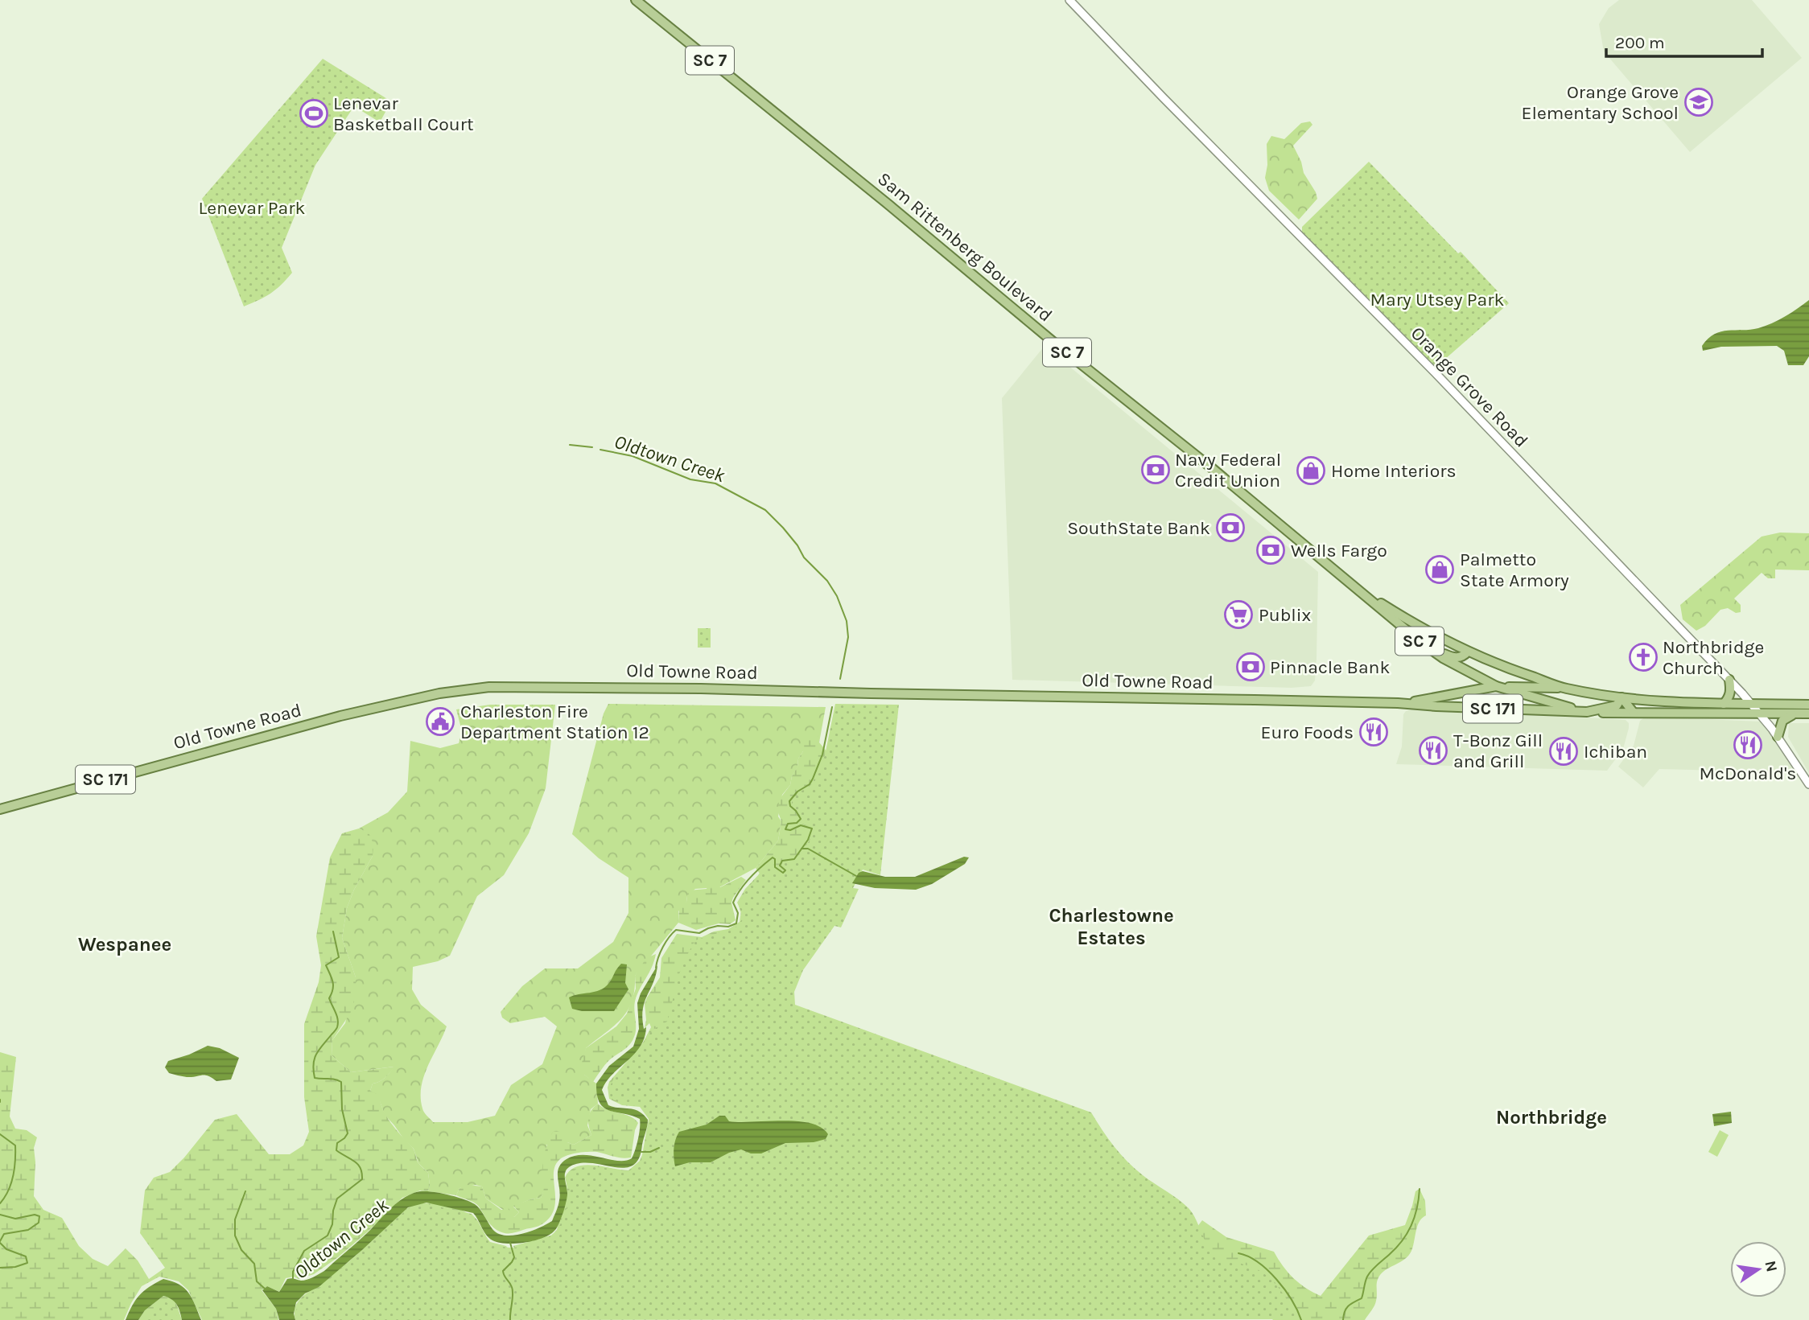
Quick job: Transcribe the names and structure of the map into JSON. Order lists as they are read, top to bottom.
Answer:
{
  "streets": {
    "main road": [
      "SC 7",
      "Sam Rittenberg Boulevard",
      "Old Towne Road",
      "SC 171"
    ],
    "street": ["Orange Grove Road"]
  },
  "crossings": [
    ["Sam Rittenberg Boulevard", "Orange Grove Road"],
    ["Sam Rittenberg Boulevard", "Old Towne Road"]
  ],
  "districts": ["Charlestowne Estates", "Wespanee", "Northbridge"],
  "water": ["Oldtown Creek"],
  "parks": ["Lenevar Park", "Mary Utsey Park"],
  "places": {
    "school or university": ["Orange Grove Elementary School"],
    "sports": ["Lenevar Basketball Court"],
    "bank": [
      "Navy Federal Credit Union",
      "SouthState Bank",
      "Wells Fargo",
      "Pinnacle Bank"
    ],
    "shop": ["Home Interiors", "Palmetto State Armory"],
    "supermarket": ["Publix"],
    "church": ["Northbridge Church"],
    "public building": ["Charleston Fire Department Station 12"],
    "restaurant": [
      "Euro Foods",
      "McDonald's",
      "T-Bonz Gill and Grill",
      "Ichiban"
    ]
  },
  "scale_bar": "200 m",
  "north": "right"
}
